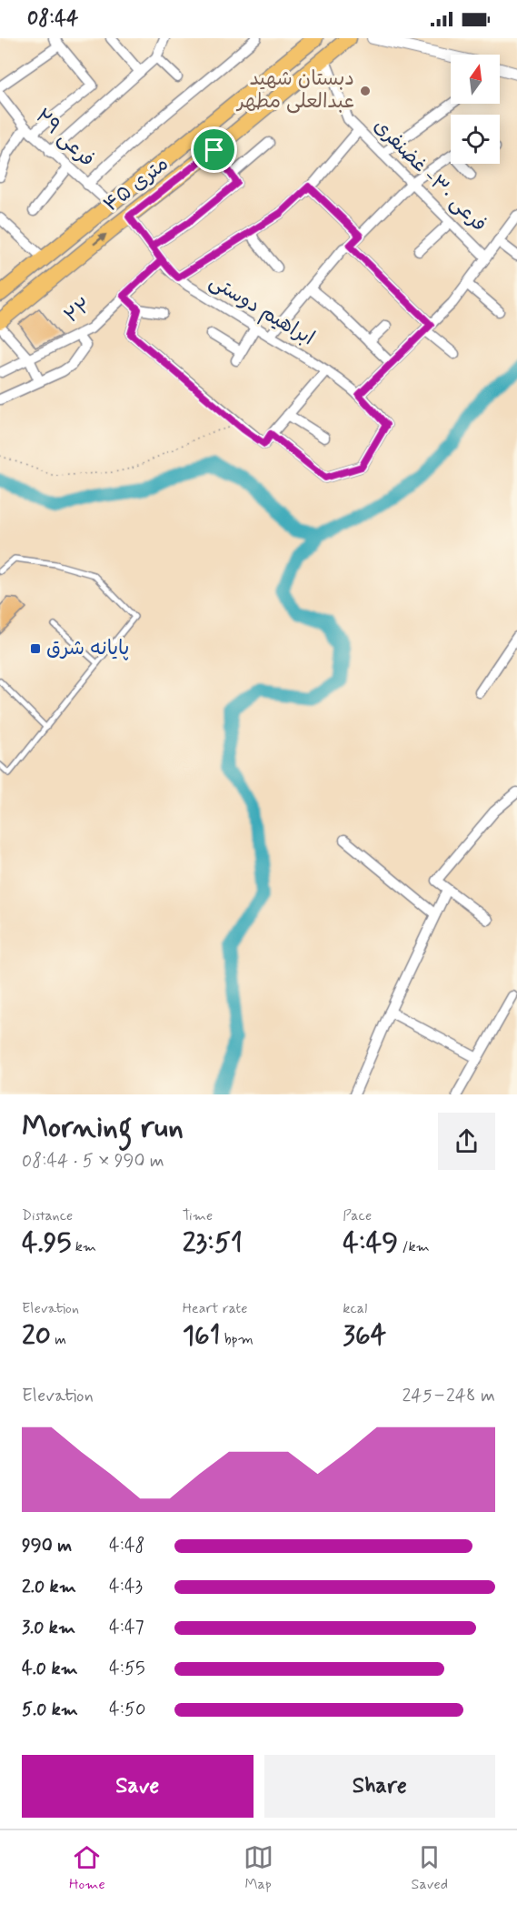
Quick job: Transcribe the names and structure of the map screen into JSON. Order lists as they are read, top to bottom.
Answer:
{
  "streets": {
    "main road": ["۴۵ متری"],
    "street": [
      "فرعی ۲۹",
      "فرعی ۳۰- غضنفری",
      "ابراهیم دوستی",
      "۲۲"
    ]
  },
  "crossings": [
    ["فرعی ۲۹", "۴۵ متری"],
    ["فرعی ۳۰- غضنفری", "۴۵ متری"],
    ["۴۵ متری", "ابراهیم دوستی"],
    ["ابراهیم دوستی", "۲۲"]
  ],
  "places": {
    "other": ["دبستان شهید عبدالعلی مطهر"],
    "transit": ["پایانه شرق"]
  },
  "north": "top",
  "page": {
    "status": "08:44",
    "heading": ["Morning run", "08:44 · 5 × 990 m"],
    "stats": [
      ["Distance", "4.95 km"],
      ["Time", "23:51"],
      ["Pace", "4:49 /km"],
      ["Elevation", "20 m"],
      ["Heart rate", "161 bpm"],
      ["kcal", "364"]
    ],
    "chart": ["Elevation", "245–248 m"],
    "list": [
      {
        "name": "990 m",
        "note": "4:48"
      },
      {
        "name": "2.0 km",
        "note": "4:43"
      },
      {
        "name": "3.0 km",
        "note": "4:47"
      },
      {
        "name": "4.0 km",
        "note": "4:55"
      },
      {
        "name": "5.0 km",
        "note": "4:50"
      }
    ],
    "buttons": ["Save", "Share"],
    "tabs": ["Home", "Map", "Saved"]
  }
}
